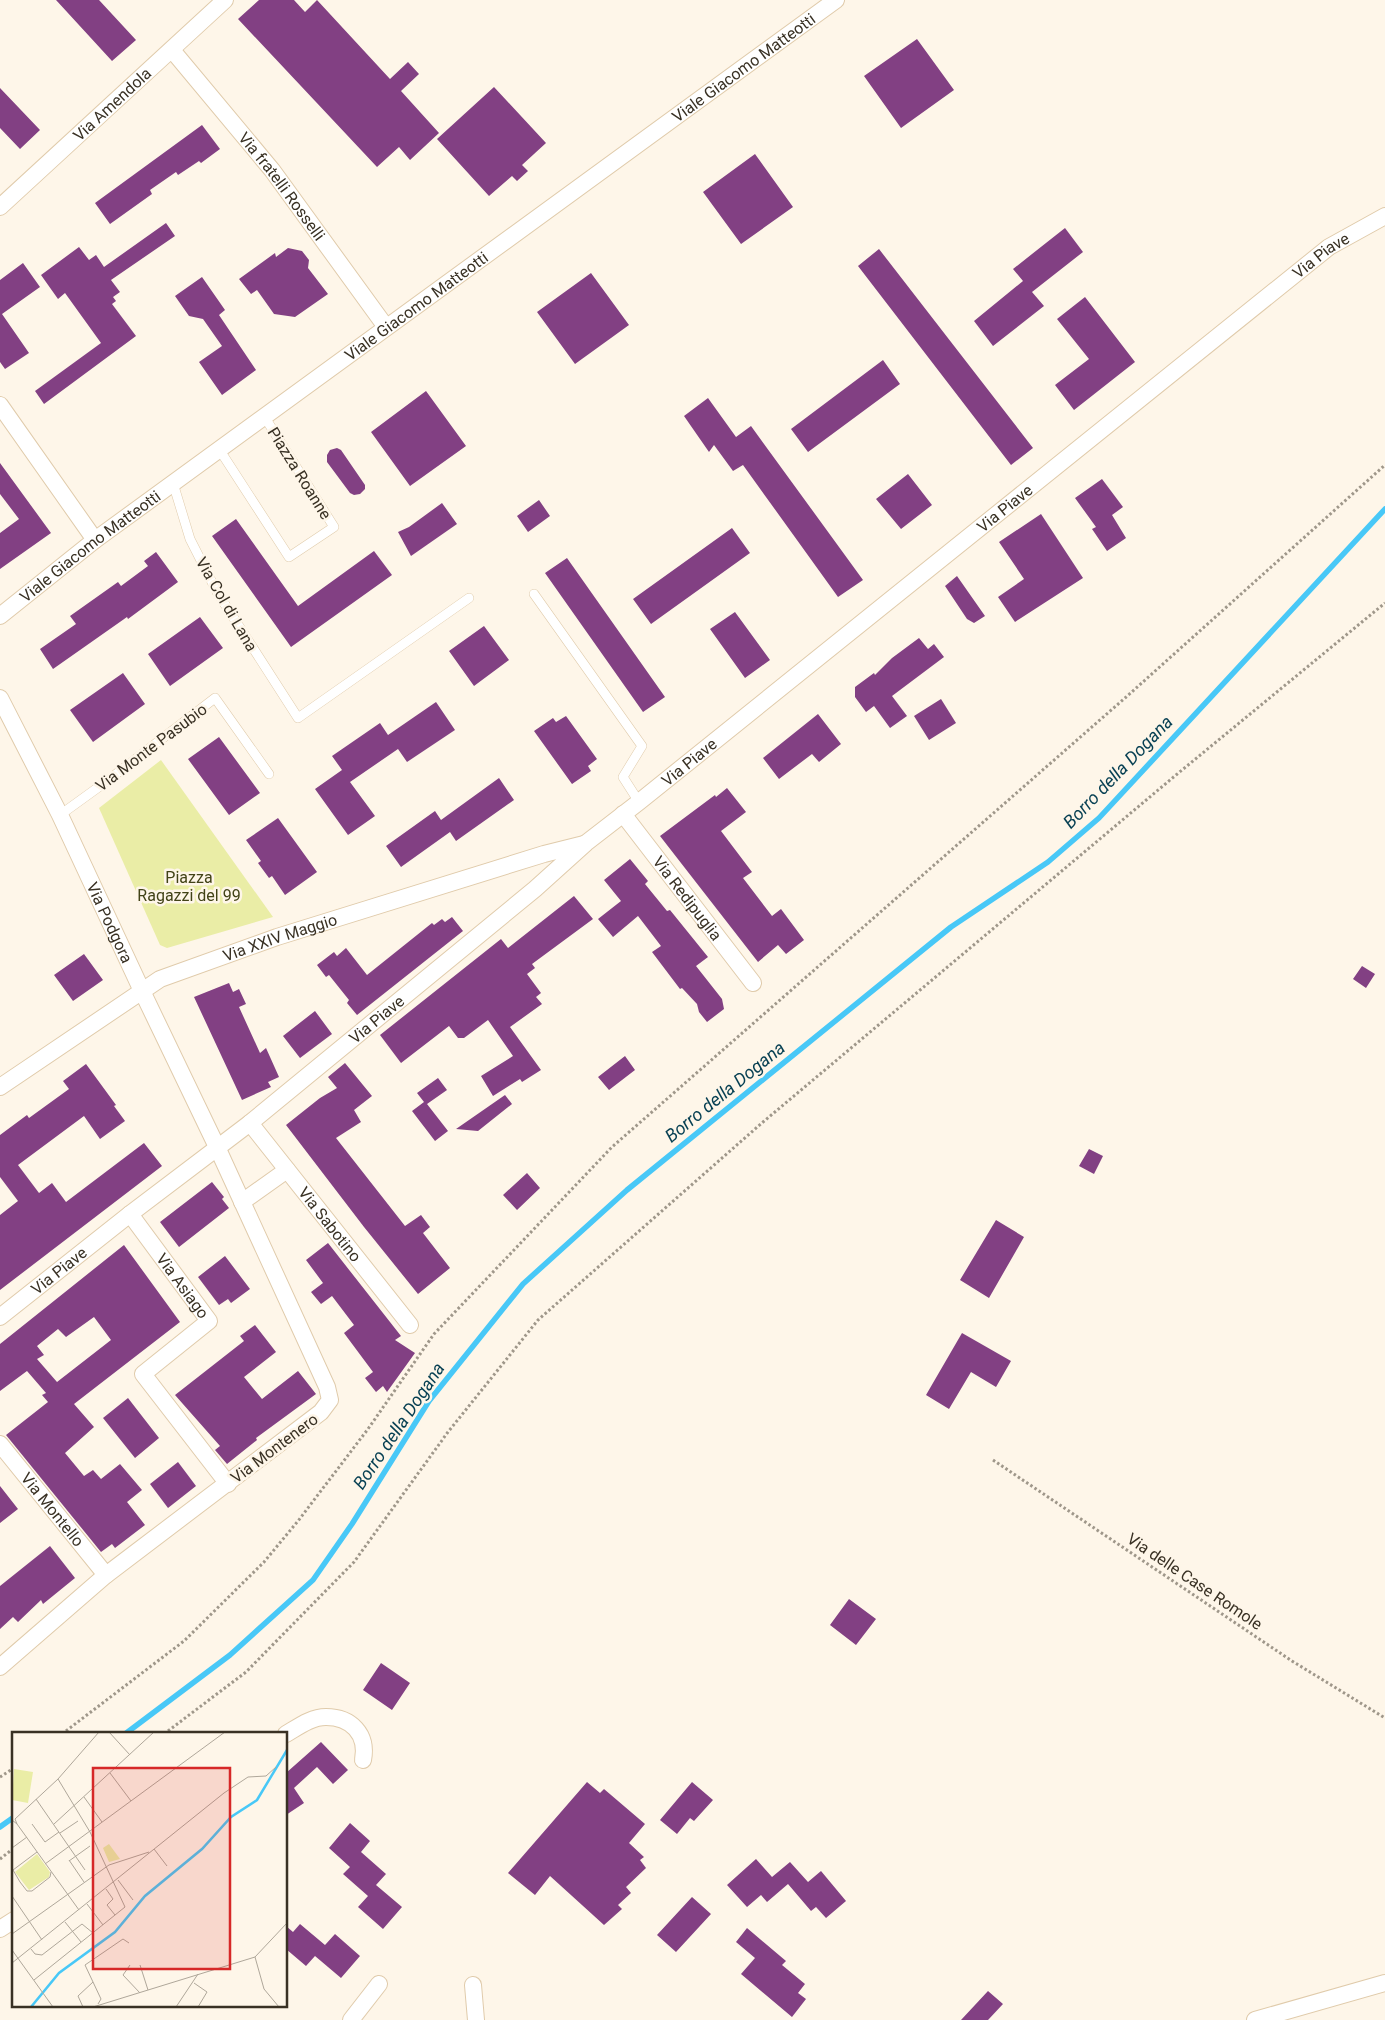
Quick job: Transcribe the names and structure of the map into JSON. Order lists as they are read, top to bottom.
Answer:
{
  "streets": {
    "street": [
      "Viale Giacomo Matteotti",
      "Via Amendola",
      "Via fratelli Rosselli",
      "Via Piave",
      "Via Redipuglia",
      "Via Podgora",
      "Via XXIV Maggio",
      "Via Sabotino",
      "Via Asiago",
      "Via Montenero",
      "Via Montello"
    ],
    "lane": ["Piazza Roanne", "Via Col di Lana", "Via Monte Pasubio"],
    "path": ["Via delle Case Romole"]
  },
  "crossings": [
    ["Viale Giacomo Matteotti", "Via fratelli Rosselli"],
    ["Viale Giacomo Matteotti", "Piazza Roanne"],
    ["Viale Giacomo Matteotti", "Via Col di Lana"],
    ["Via Amendola", "Via fratelli Rosselli"],
    ["Via Piave", "Via Redipuglia"],
    ["Via Piave", "Via Podgora"],
    ["Via Piave", "Via XXIV Maggio"],
    ["Via Piave", "Via Sabotino"],
    ["Via Piave", "Via Asiago"],
    ["Via Piave", "Via Montenero"],
    ["Via Monte Pasubio", "Via Podgora"],
    ["Via Podgora", "Via XXIV Maggio"],
    ["Via Podgora", "Via Montenero"],
    ["Via Asiago", "Via Montenero"],
    ["Via Montenero", "Via Montello"]
  ],
  "water": ["Borro della Dogana"],
  "parks": ["Piazza Ragazzi del 99"]
}
